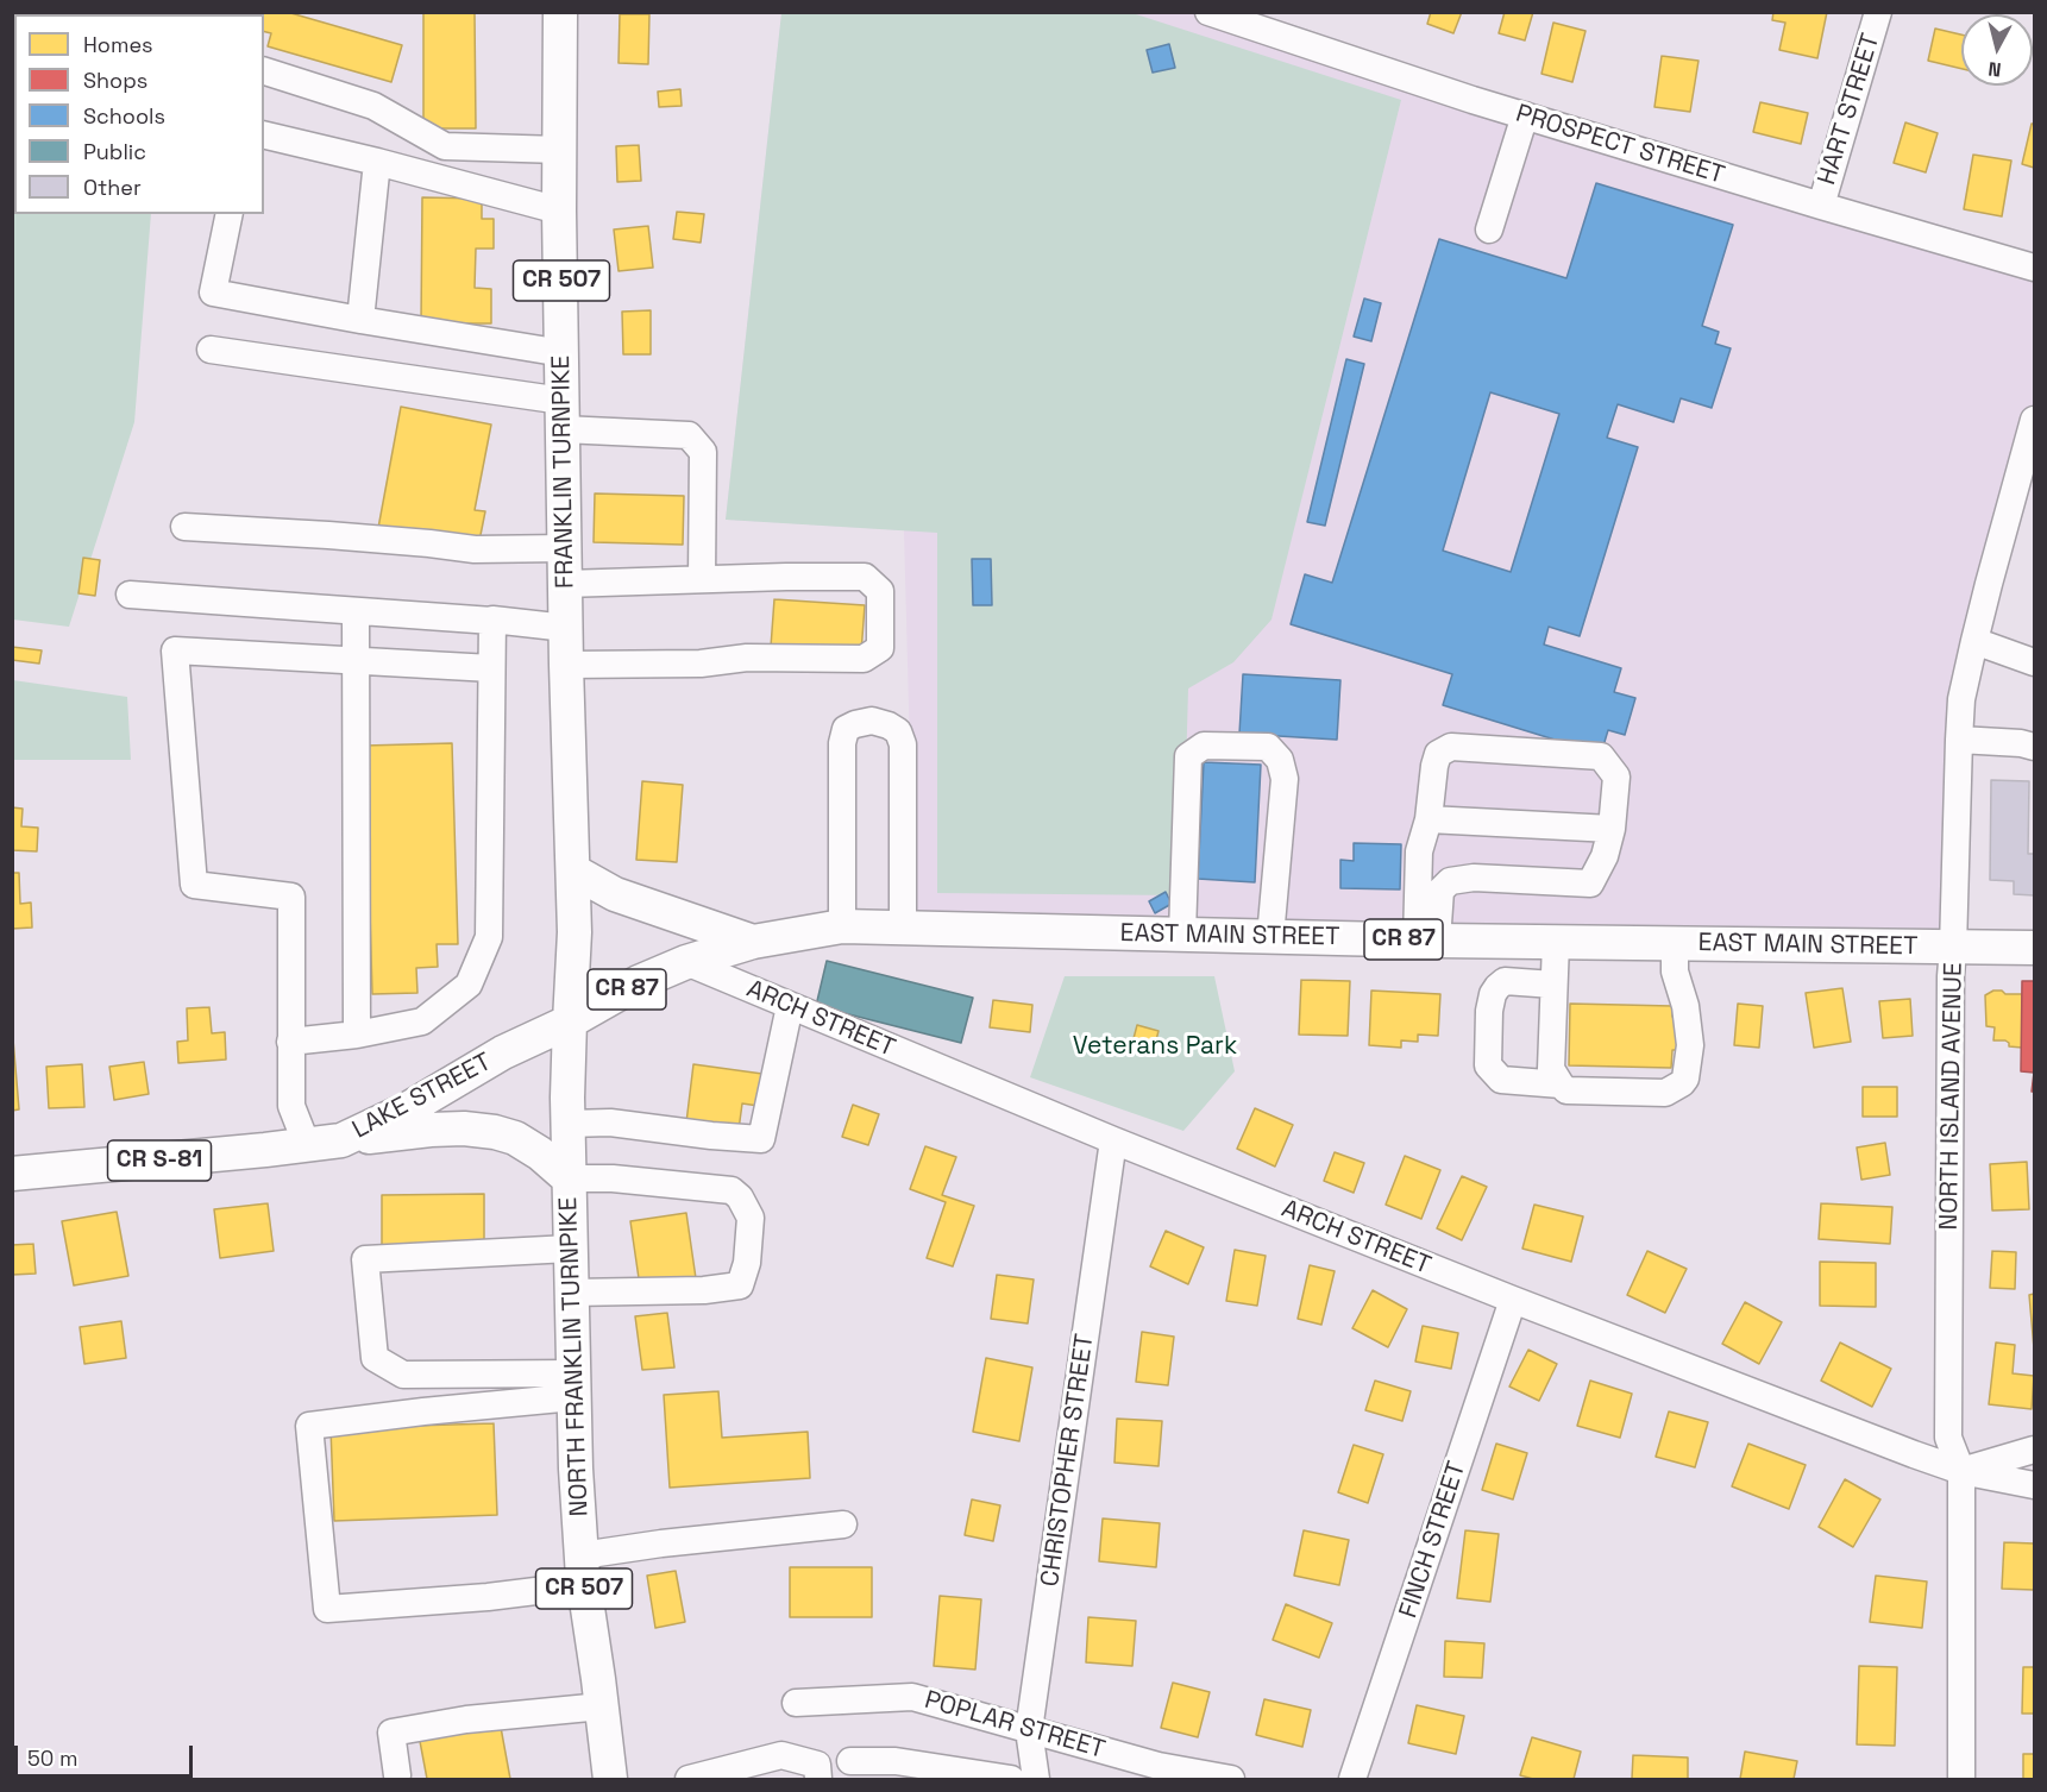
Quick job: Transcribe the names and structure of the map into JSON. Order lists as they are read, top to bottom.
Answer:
{
  "streets": {
    "main road": [
      "CR 507",
      "FRANKLIN TURNPIKE",
      "EAST MAIN STREET",
      "CR 87",
      "LAKE STREET",
      "CR S-81",
      "NORTH FRANKLIN TURNPIKE"
    ],
    "street": [
      "HART STREET",
      "PROSPECT STREET",
      "ARCH STREET",
      "NORTH ISLAND AVENUE",
      "CHRISTOPHER STREET",
      "FINCH STREET",
      "POPLAR STREET"
    ]
  },
  "crossings": [
    ["HART STREET", "PROSPECT STREET"],
    ["FRANKLIN TURNPIKE", "NORTH FRANKLIN TURNPIKE"],
    ["EAST MAIN STREET", "CR 87"],
    ["EAST MAIN STREET", "ARCH STREET"],
    ["EAST MAIN STREET", "NORTH ISLAND AVENUE"],
    ["CR 87", "ARCH STREET"],
    ["CR 87", "LAKE STREET"],
    ["CR 87", "NORTH FRANKLIN TURNPIKE"],
    ["ARCH STREET", "NORTH ISLAND AVENUE"],
    ["ARCH STREET", "CHRISTOPHER STREET"],
    ["ARCH STREET", "FINCH STREET"],
    ["LAKE STREET", "NORTH FRANKLIN TURNPIKE"],
    ["CHRISTOPHER STREET", "POPLAR STREET"]
  ],
  "parks": ["Veterans Park"],
  "legend": [
    "Homes",
    "Shops",
    "Schools",
    "Public",
    "Other"
  ],
  "scale_bar": "50 m",
  "north": "bottom"
}
